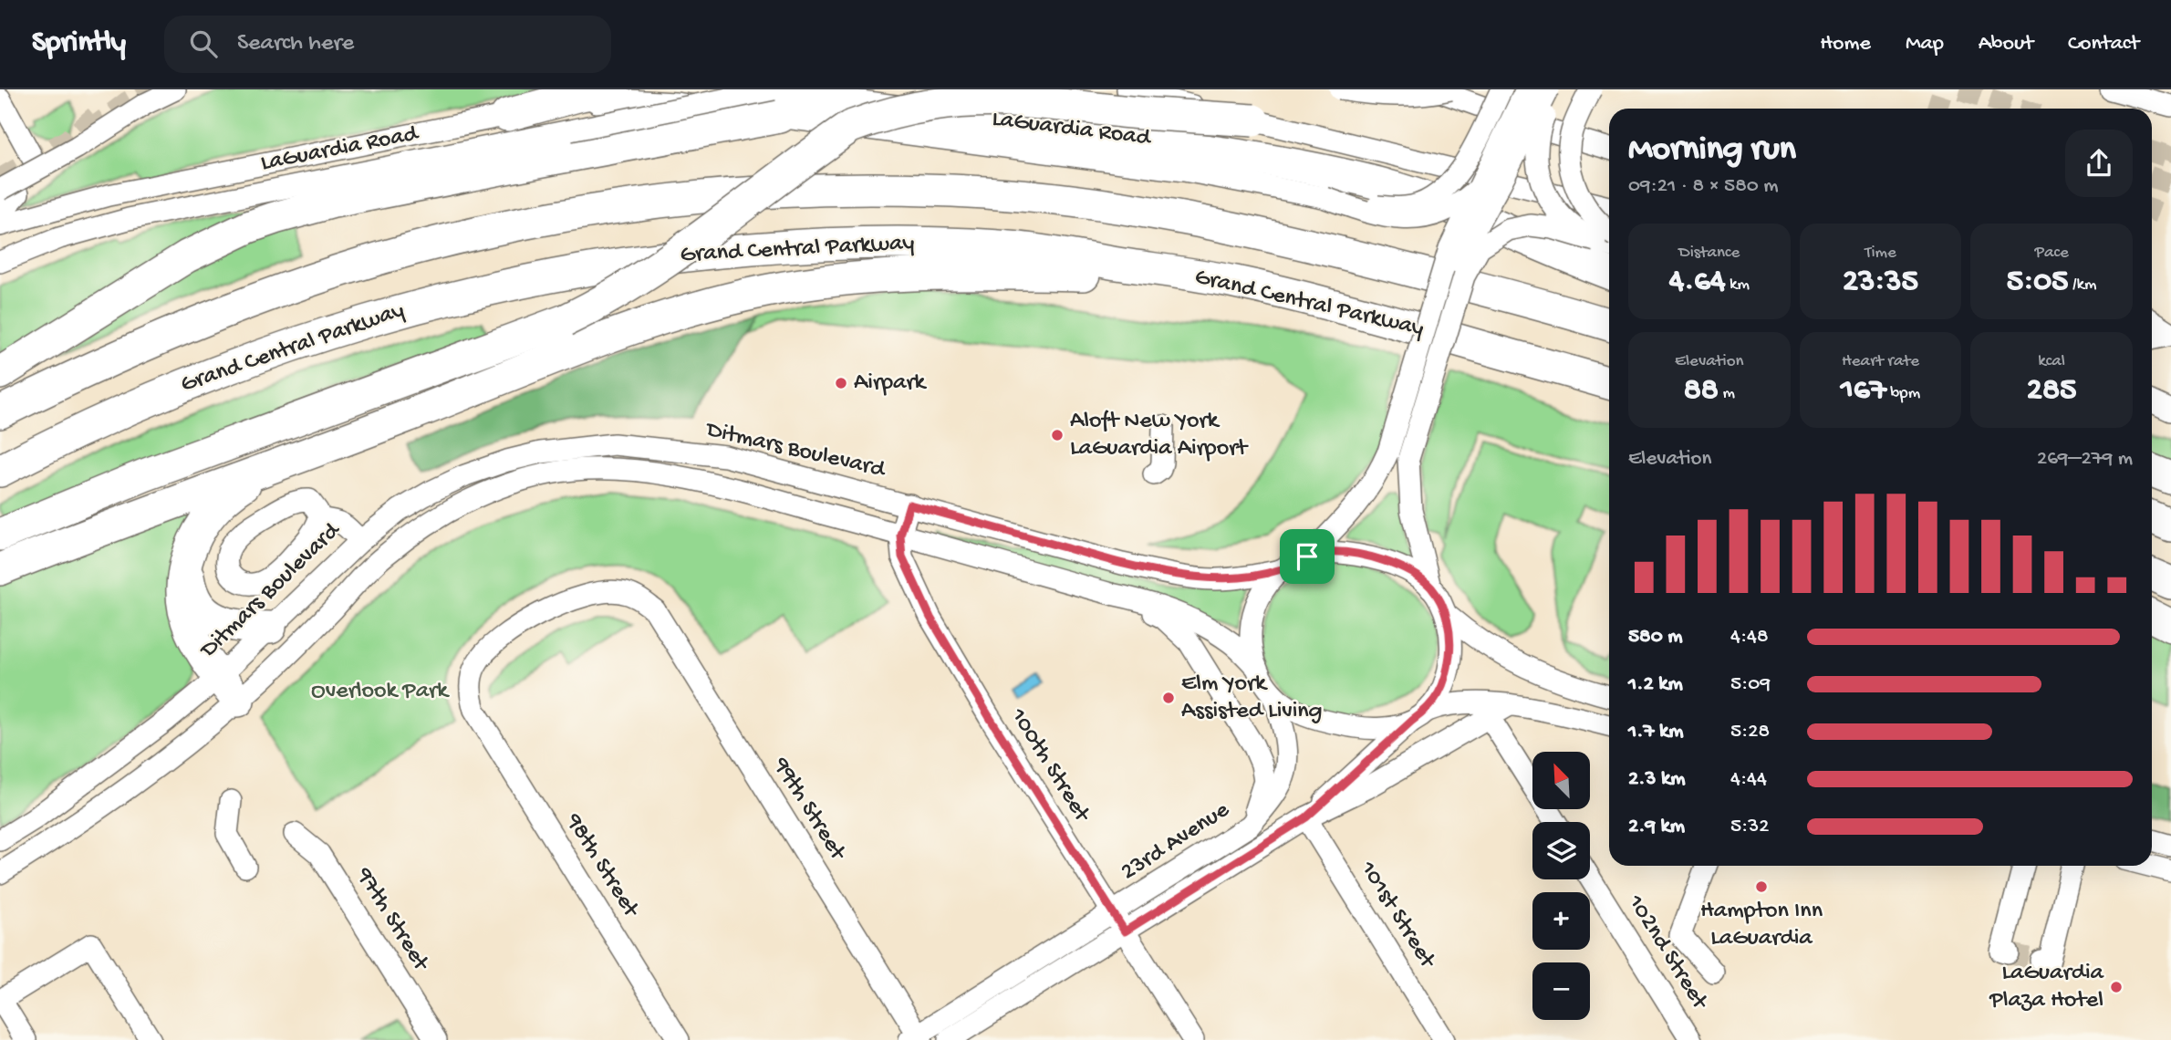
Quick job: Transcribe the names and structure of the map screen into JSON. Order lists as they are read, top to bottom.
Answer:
{
  "streets": {
    "highway": ["Grand Central Parkway"],
    "street": [
      "LaGuardia Road",
      "Ditmars Boulevard",
      "100th Street",
      "99th Street",
      "23rd Avenue",
      "98th Street",
      "101st Street",
      "97th Street",
      "102nd Street"
    ]
  },
  "crossings": [
    ["Ditmars Boulevard", "100th Street"],
    ["Ditmars Boulevard", "23rd Avenue"],
    ["100th Street", "23rd Avenue"],
    ["99th Street", "23rd Avenue"],
    ["99th Street", "98th Street"],
    ["23rd Avenue", "101st Street"]
  ],
  "parks": ["Overlook Park"],
  "places": [
    "Airpark",
    "Aloft New York LaGuardia Airport",
    "Elm York Assisted Living",
    "Hampton Inn LaGuardia",
    "LaGuardia Plaza Hotel"
  ],
  "north": "top left",
  "page": {
    "header": "Sprintly",
    "search": "Search here",
    "nav": [
      "Home",
      "Map",
      "About",
      "Contact"
    ],
    "heading": ["Morning run", "09:21 · 8 × 580 m"],
    "stats": [
      ["Distance", "4.64 km"],
      ["Time", "23:35"],
      ["Pace", "5:05 /km"],
      ["Elevation", "88 m"],
      ["Heart rate", "167 bpm"],
      ["kcal", "285"]
    ],
    "chart": ["Elevation", "269–279 m"],
    "list": [
      {
        "name": "580 m",
        "note": "4:48"
      },
      {
        "name": "1.2 km",
        "note": "5:09"
      },
      {
        "name": "1.7 km",
        "note": "5:28"
      },
      {
        "name": "2.3 km",
        "note": "4:44"
      },
      {
        "name": "2.9 km",
        "note": "5:32"
      }
    ],
    "map_buttons": ["+", "−"]
  }
}
